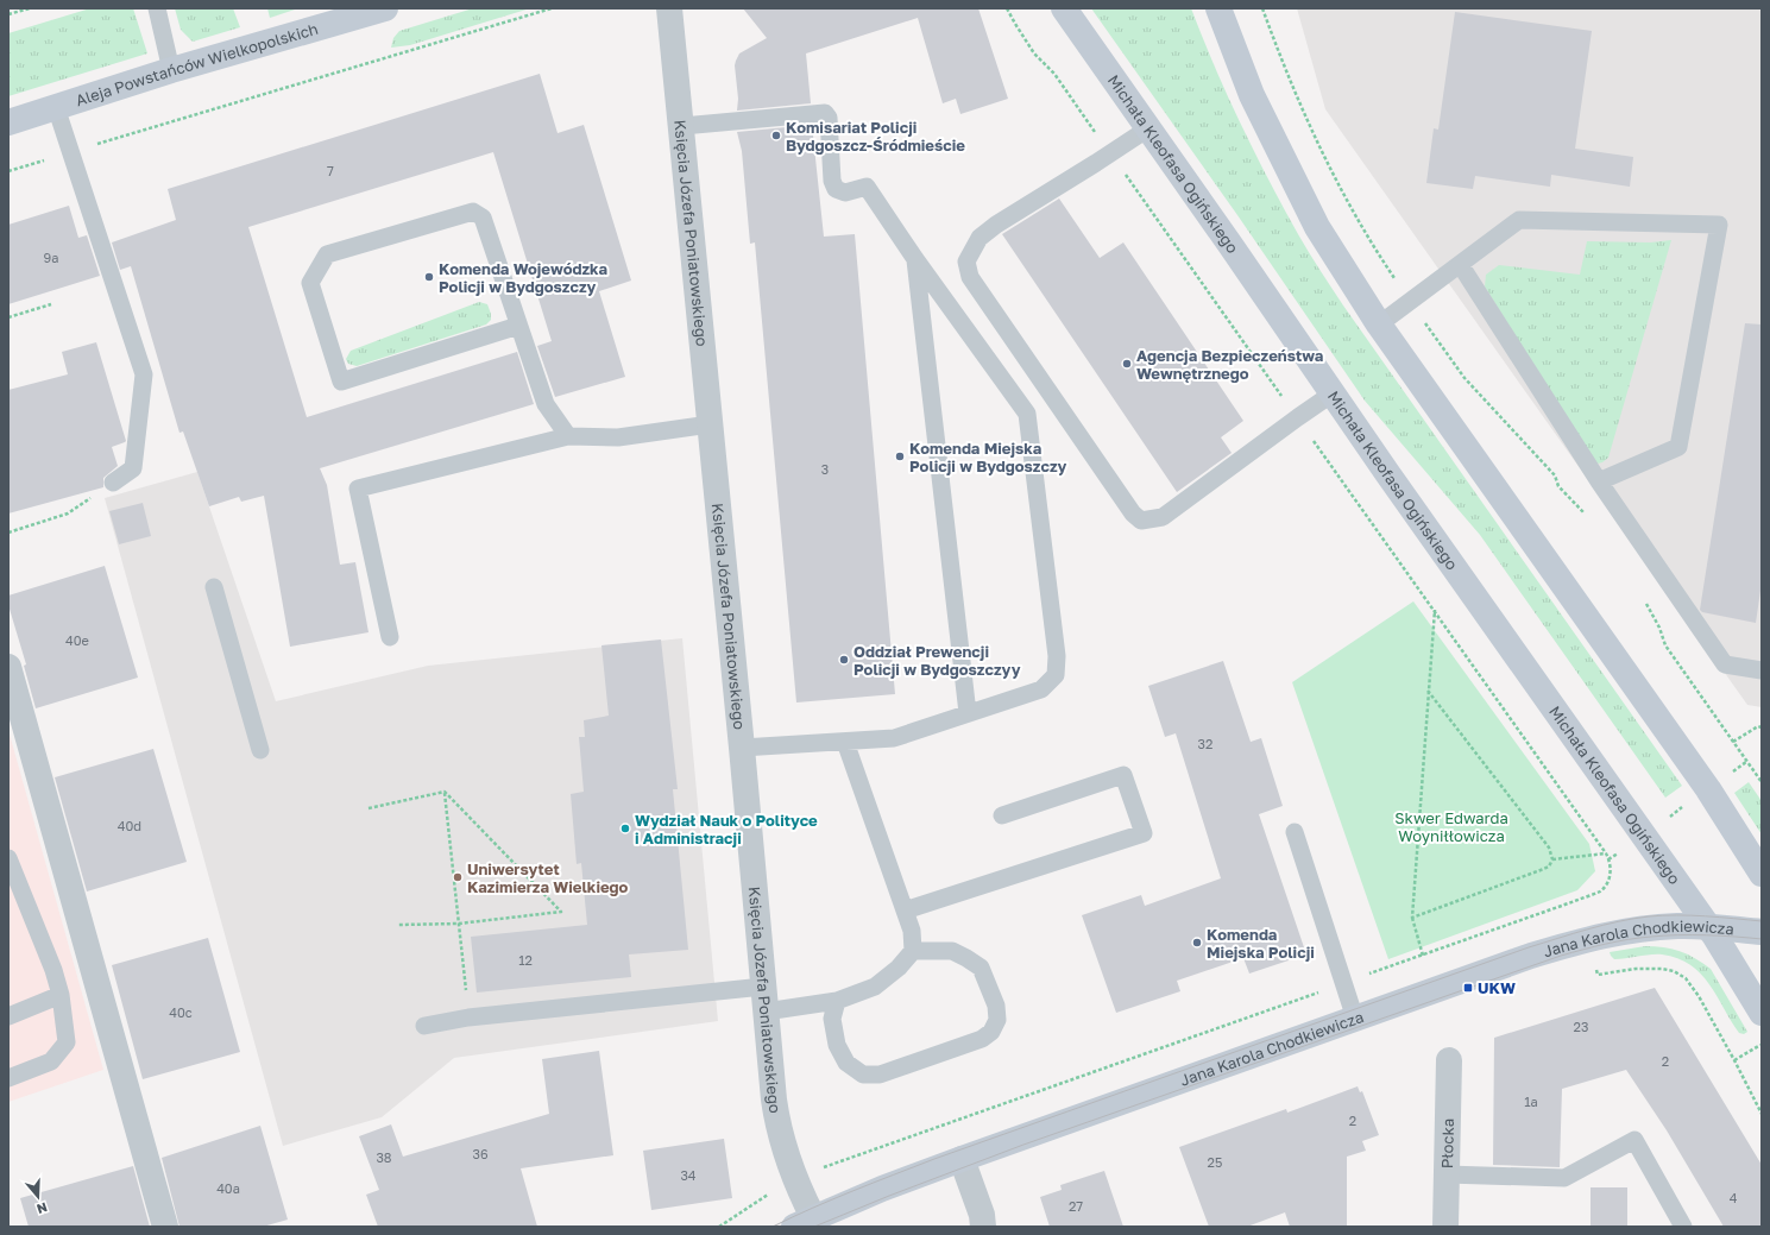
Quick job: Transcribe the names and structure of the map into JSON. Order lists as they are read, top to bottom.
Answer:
{
  "streets": {
    "main road": ["Aleja Powstańców Wielkopolskich", "Michała Kleofasa Ogińskiego", "Jana Karola Chodkiewicza"],
    "street": ["Księcia Józefa Poniatowskiego", "Płocka"]
  },
  "crossings": [
    ["Michała Kleofasa Ogińskiego", "Jana Karola Chodkiewicza"],
    ["Księcia Józefa Poniatowskiego", "Jana Karola Chodkiewicza"]
  ],
  "parks": ["Skwer Edwarda Woyniłłowicza"],
  "places": {
    "other": [
      "Komisariat Policji Bydgoszcz-Śródmieście",
      "Komenda Wojewódzka Policji w Bydgoszczy",
      "Agencja Bezpieczeństwa Wewnętrznego",
      "Komenda Miejska Policji w Bydgoszczy",
      "Oddział Prewencji Policji w Bydgoszczyy",
      "Wydział Nauk o Polityce i Administracji",
      "Uniwersytet Kazimierza Wielkiego",
      "Komenda Miejska Policji"
    ],
    "transit": ["UKW"]
  },
  "house_numbers": [
    "7",
    "9a",
    "3",
    "40e",
    "32",
    "40d",
    "12",
    "40c",
    "23",
    "2",
    "1a",
    "2",
    "36",
    "38",
    "25",
    "34",
    "40a",
    "4",
    "27"
  ],
  "north": "bottom"
}
